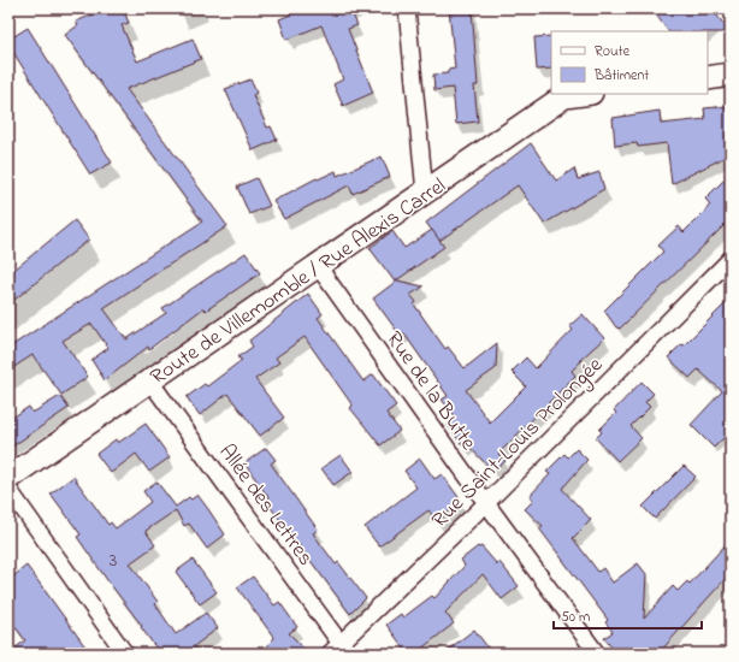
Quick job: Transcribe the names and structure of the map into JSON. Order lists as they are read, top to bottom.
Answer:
{
  "streets": {
    "street": [
      "Route de Villemomble / Rue Alexis Carrel",
      "Rue de la Butte",
      "Rue Saint-Louis Prolongée",
      "Allée des Lettres"
    ]
  },
  "crossings": [
    ["Route de Villemomble / Rue Alexis Carrel", "Rue de la Butte"],
    ["Route de Villemomble / Rue Alexis Carrel", "Allée des Lettres"],
    ["Rue de la Butte", "Rue Saint-Louis Prolongée"],
    ["Rue Saint-Louis Prolongée", "Allée des Lettres"]
  ],
  "house_numbers": ["3"],
  "legend": ["Route", "Bâtiment"],
  "scale_bar": "50 m"
}
